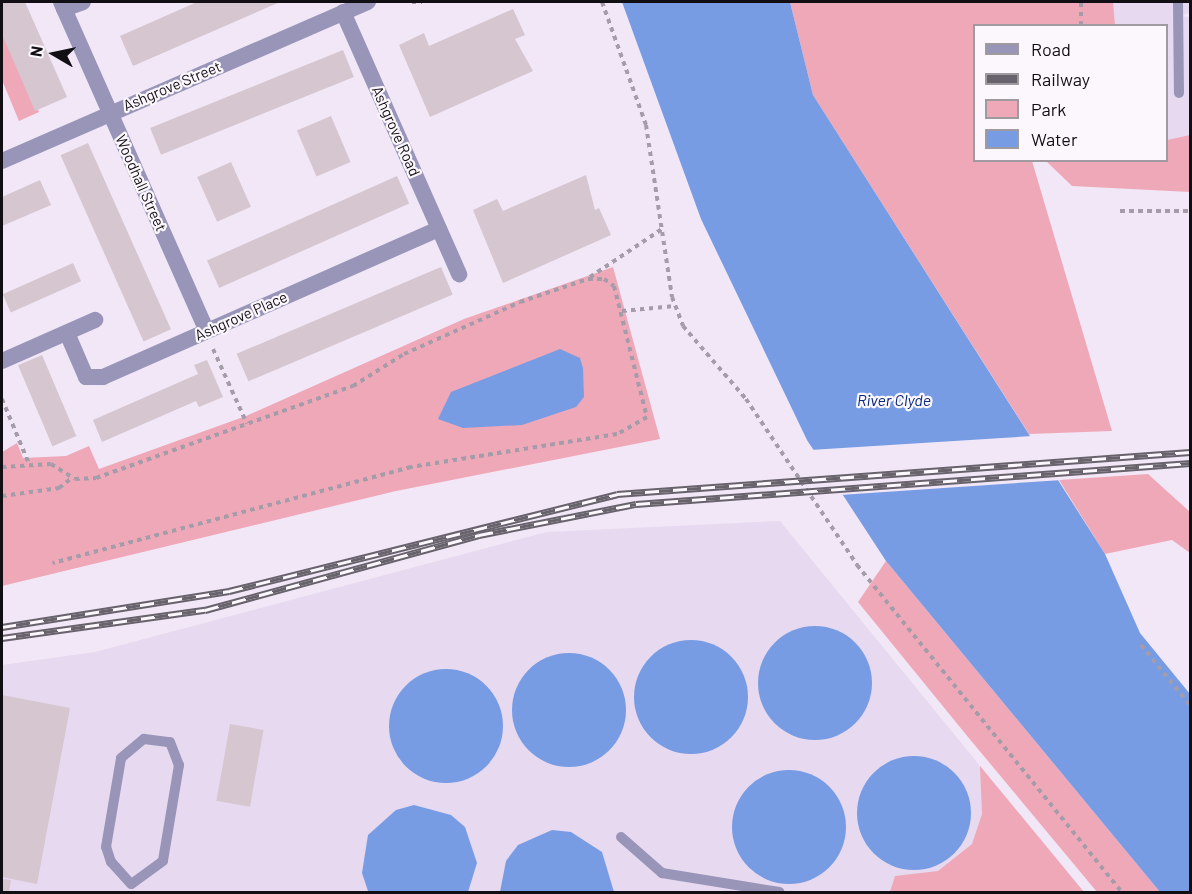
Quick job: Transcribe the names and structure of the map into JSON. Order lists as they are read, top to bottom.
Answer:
{
  "streets": {
    "street": [
      "Ashgrove Street",
      "Ashgrove Road",
      "Woodhall Street",
      "Ashgrove Place"
    ]
  },
  "crossings": [
    ["Ashgrove Street", "Ashgrove Road"],
    ["Ashgrove Street", "Woodhall Street"],
    ["Ashgrove Road", "Ashgrove Place"],
    ["Woodhall Street", "Ashgrove Place"]
  ],
  "water": ["River Clyde"],
  "legend": [
    "Road",
    "Railway",
    "Park",
    "Water"
  ],
  "north": "left"
}
